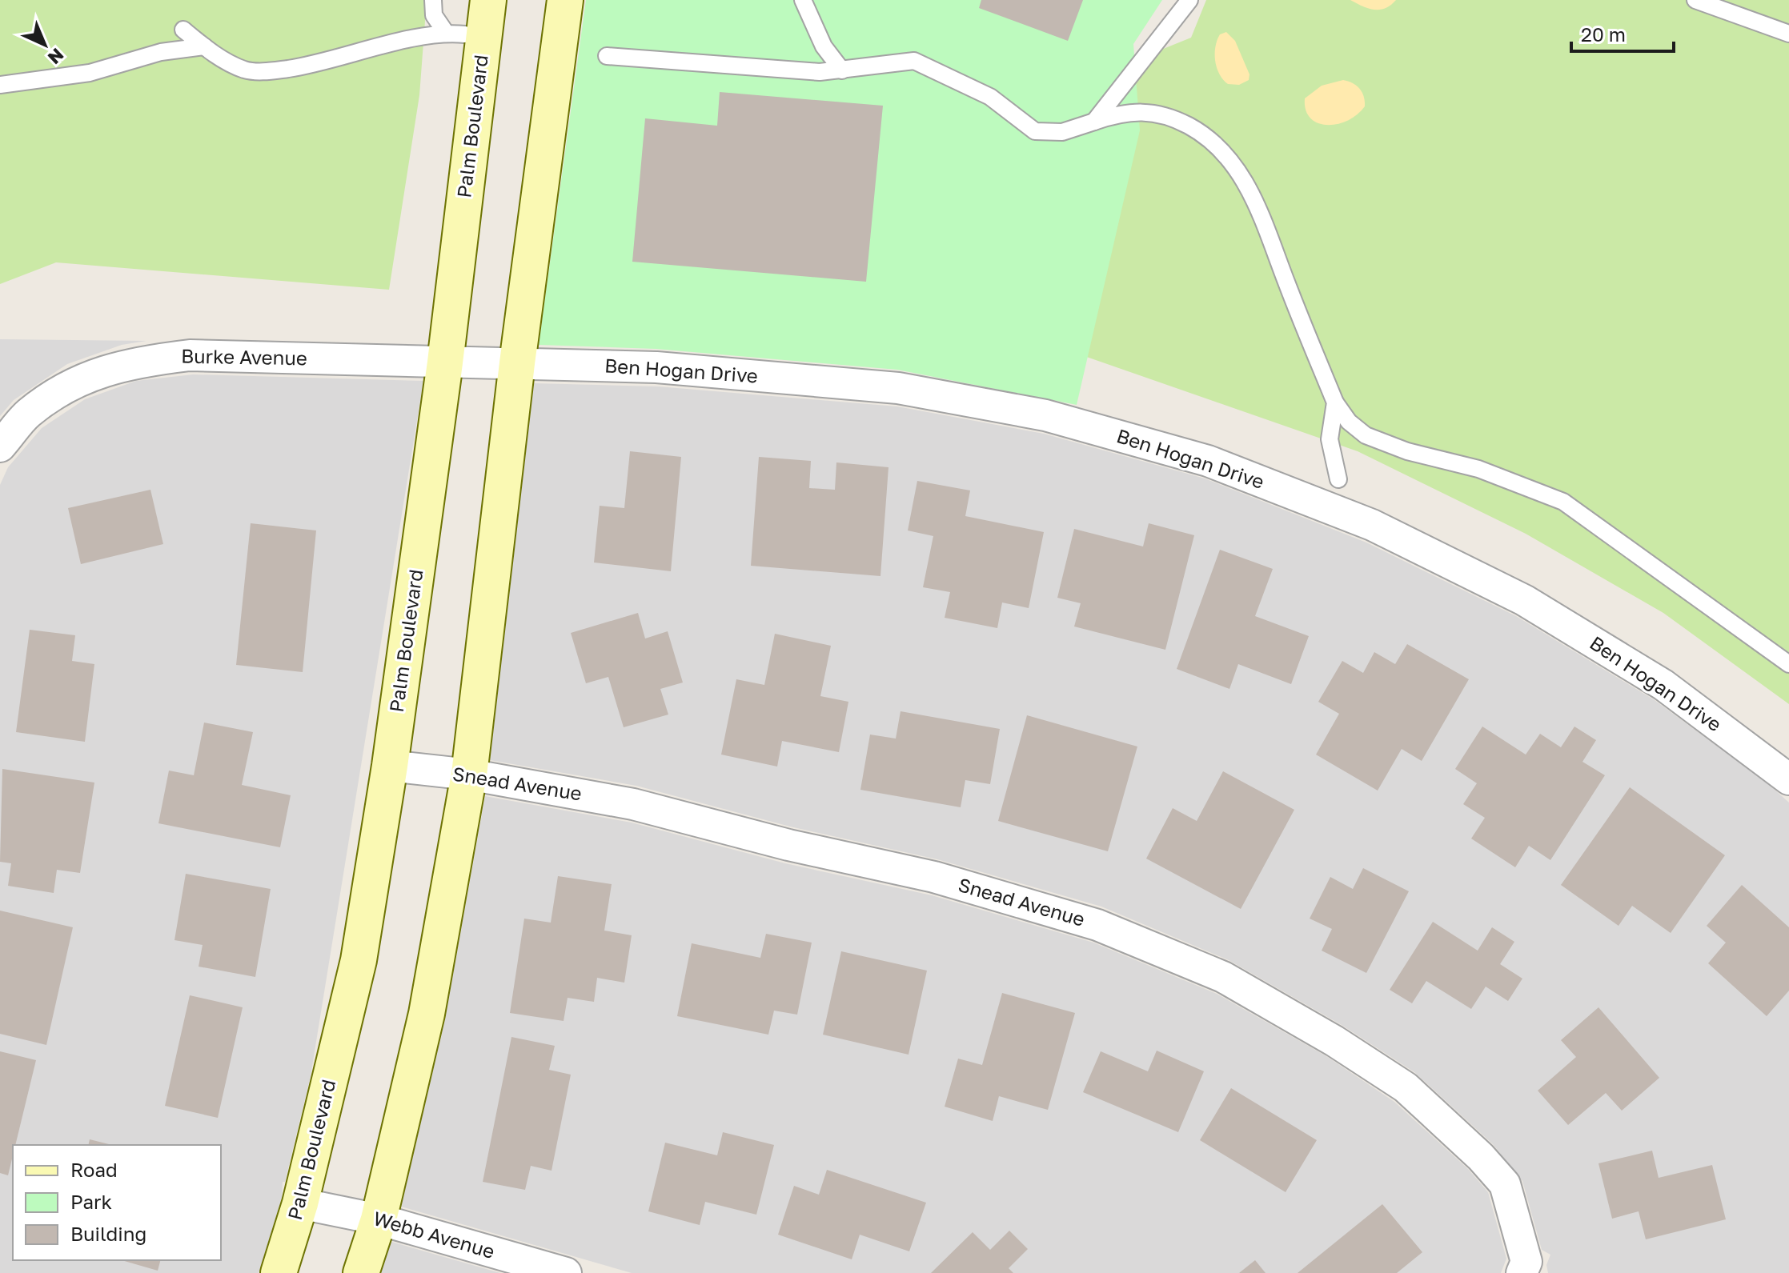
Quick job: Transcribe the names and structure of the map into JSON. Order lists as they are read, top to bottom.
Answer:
{
  "streets": {
    "street": [
      "Palm Boulevard",
      "Burke Avenue",
      "Ben Hogan Drive",
      "Snead Avenue",
      "Webb Avenue"
    ]
  },
  "crossings": [
    ["Palm Boulevard", "Burke Avenue"],
    ["Palm Boulevard", "Snead Avenue"],
    ["Palm Boulevard", "Webb Avenue"],
    ["Burke Avenue", "Ben Hogan Drive"]
  ],
  "legend": ["Road", "Park", "Building"],
  "scale_bar": "20 m",
  "north": "bottom right"
}
